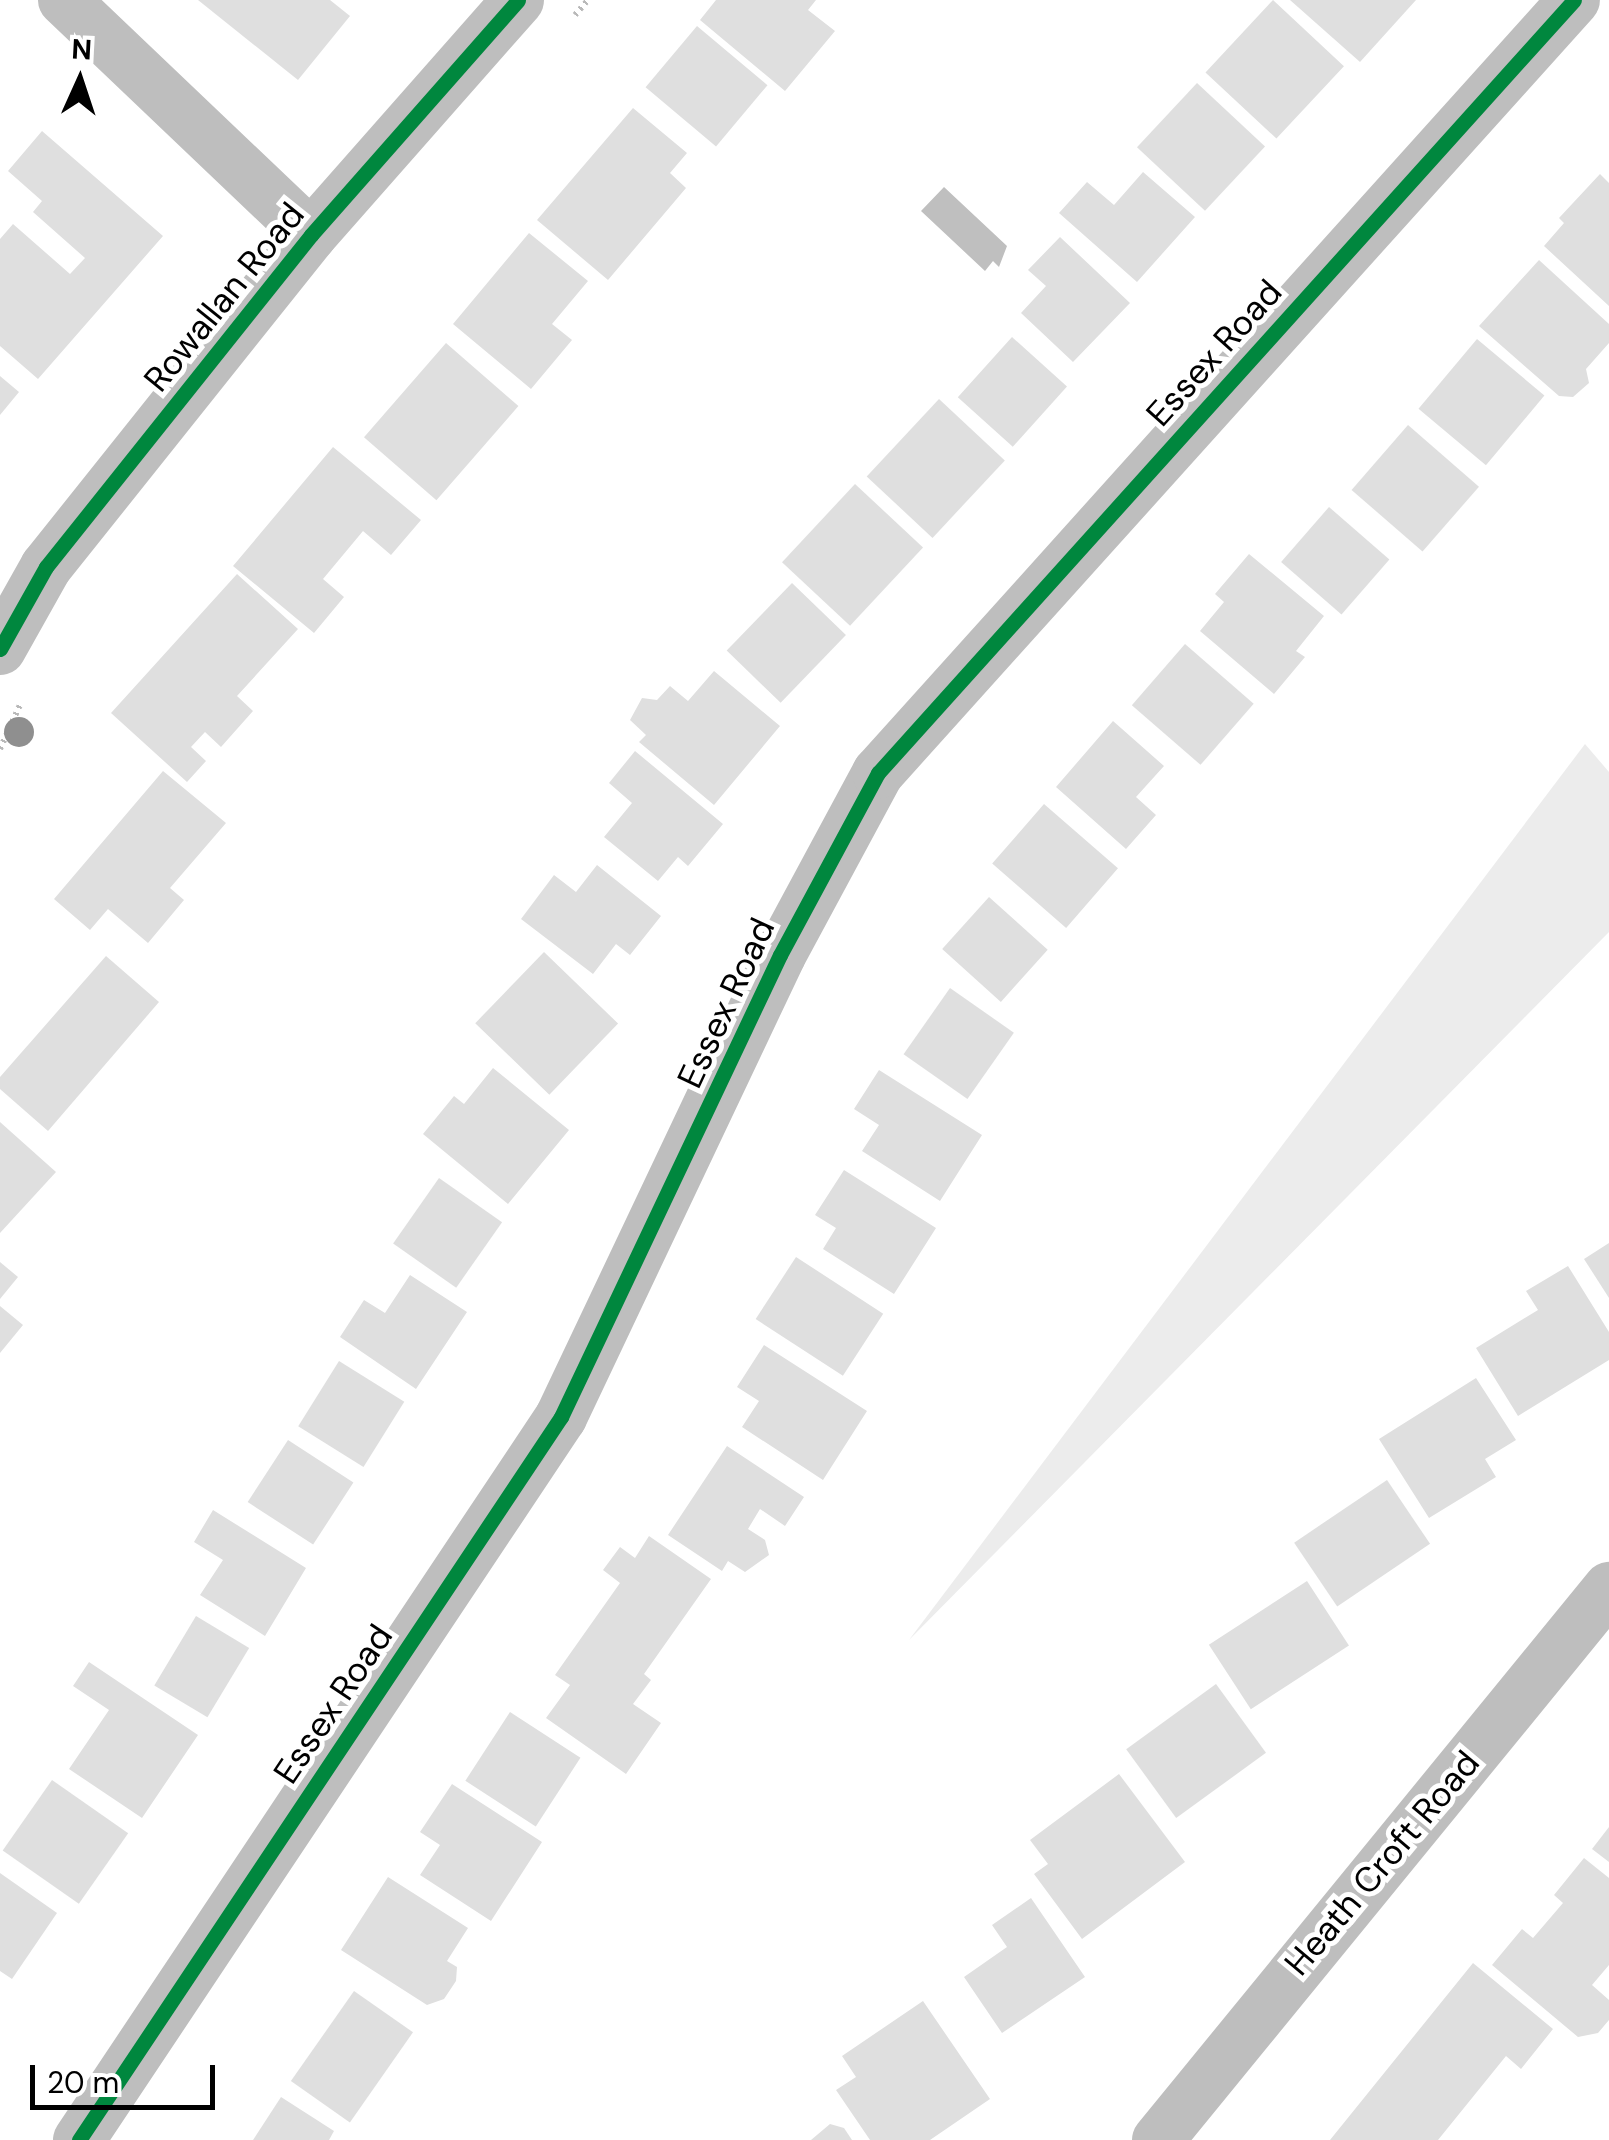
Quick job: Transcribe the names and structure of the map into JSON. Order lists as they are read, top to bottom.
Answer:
{
  "streets": {
    "street": ["Rowallan Road", "Essex Road", "Heath Croft Road"]
  },
  "scale_bar": "20 m",
  "north": "top"
}
